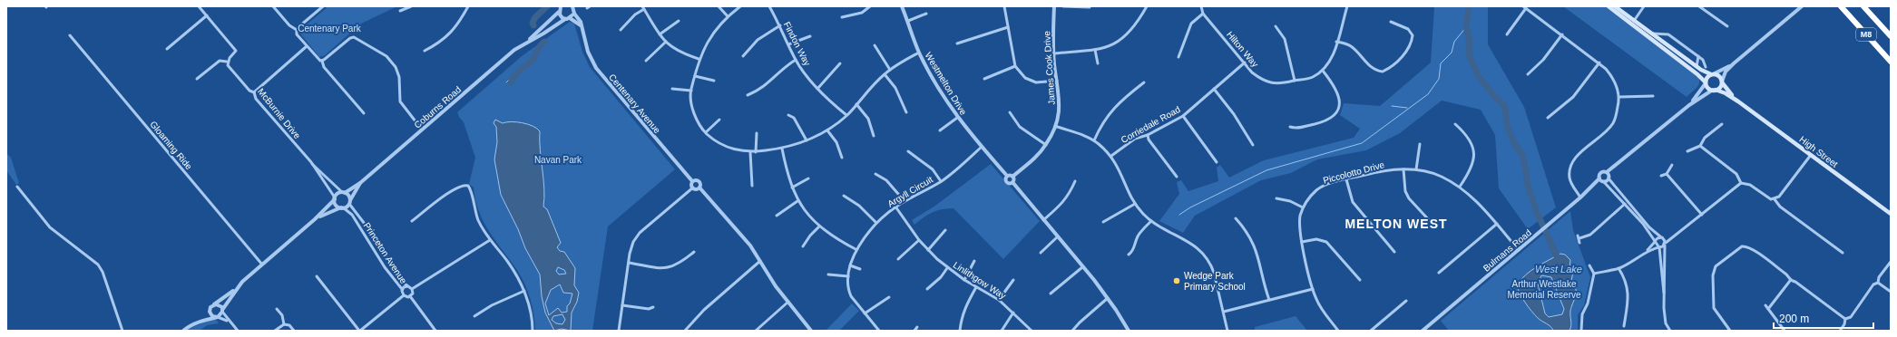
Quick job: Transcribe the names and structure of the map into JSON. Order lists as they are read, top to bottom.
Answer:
{
  "streets": {
    "highway": ["M8"],
    "main road": ["High Street"],
    "street": [
      "Findon Way",
      "Hilton Way",
      "James Cook Drive",
      "Westmelton Drive",
      "Centenary Avenue",
      "Coburns Road",
      "McBurnie Drive",
      "Corriedale Road",
      "Gloaming Ride",
      "Piccolotto Drive",
      "Argyll Circuit",
      "Bulmans Road",
      "Princeton Avenue",
      "Linlithgow Way"
    ]
  },
  "crossings": [
    ["Hilton Way", "Corriedale Road"],
    ["Westmelton Drive", "Argyll Circuit"],
    ["Coburns Road", "McBurnie Drive"],
    ["Coburns Road", "Princeton Avenue"],
    ["McBurnie Drive", "Princeton Avenue"],
    ["Piccolotto Drive", "Bulmans Road"],
    ["Argyll Circuit", "Linlithgow Way"]
  ],
  "districts": ["MELTON WEST"],
  "water": ["West Lake"],
  "parks": ["Centenary Park", "Navan Park", "Arthur Westlake Memorial Reserve"],
  "places": ["Wedge Park Primary School"],
  "scale_bar": "200 m"
}
